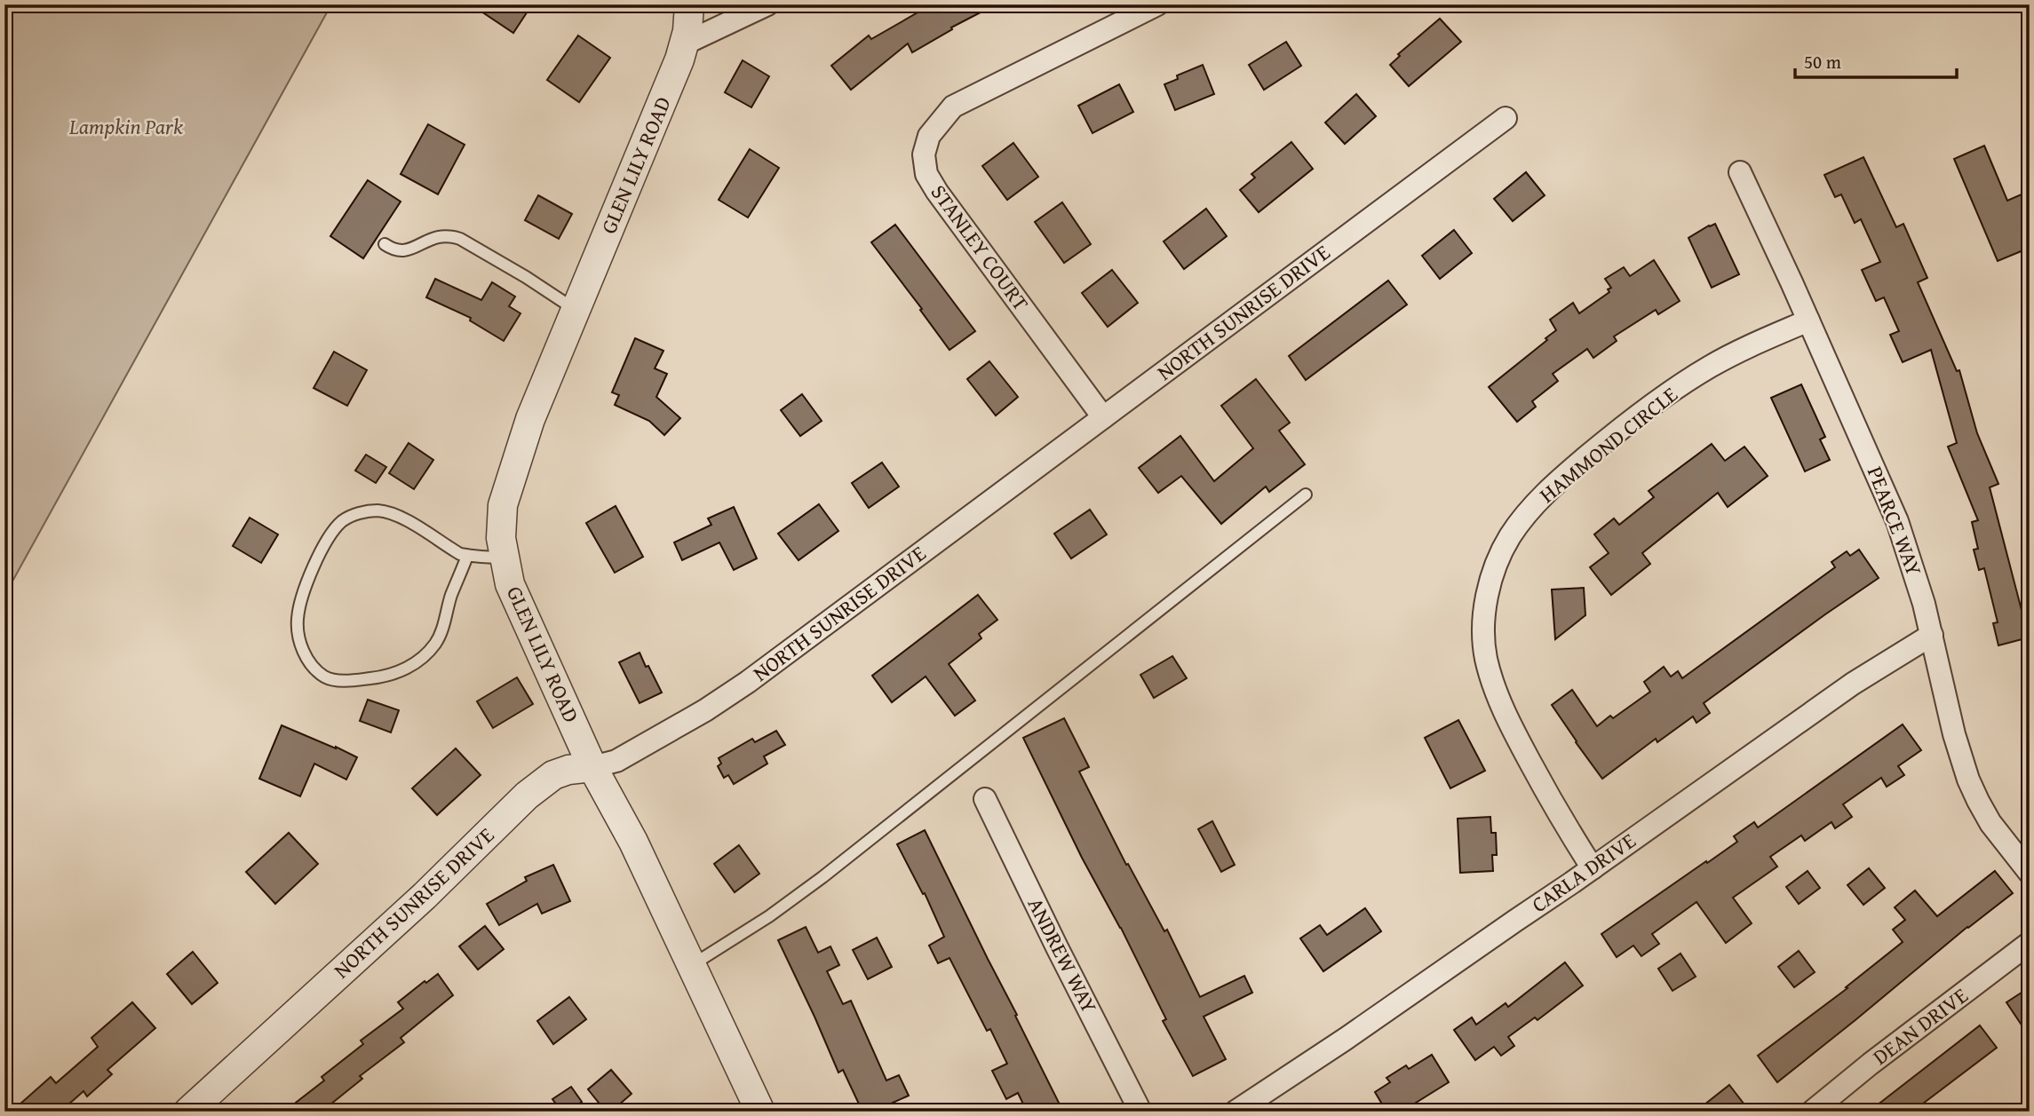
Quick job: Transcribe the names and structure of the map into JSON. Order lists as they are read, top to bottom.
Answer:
{
  "streets": {
    "street": [
      "GLEN LILY ROAD",
      "STANLEY COURT",
      "NORTH SUNRISE DRIVE",
      "HAMMOND CIRCLE",
      "PEARCE WAY",
      "CARLA DRIVE",
      "ANDREW WAY",
      "DEAN DRIVE"
    ]
  },
  "crossings": [
    ["GLEN LILY ROAD", "NORTH SUNRISE DRIVE"],
    ["STANLEY COURT", "NORTH SUNRISE DRIVE"],
    ["HAMMOND CIRCLE", "PEARCE WAY"],
    ["HAMMOND CIRCLE", "CARLA DRIVE"],
    ["PEARCE WAY", "CARLA DRIVE"]
  ],
  "parks": ["Lampkin Park"],
  "scale_bar": "50 m"
}
